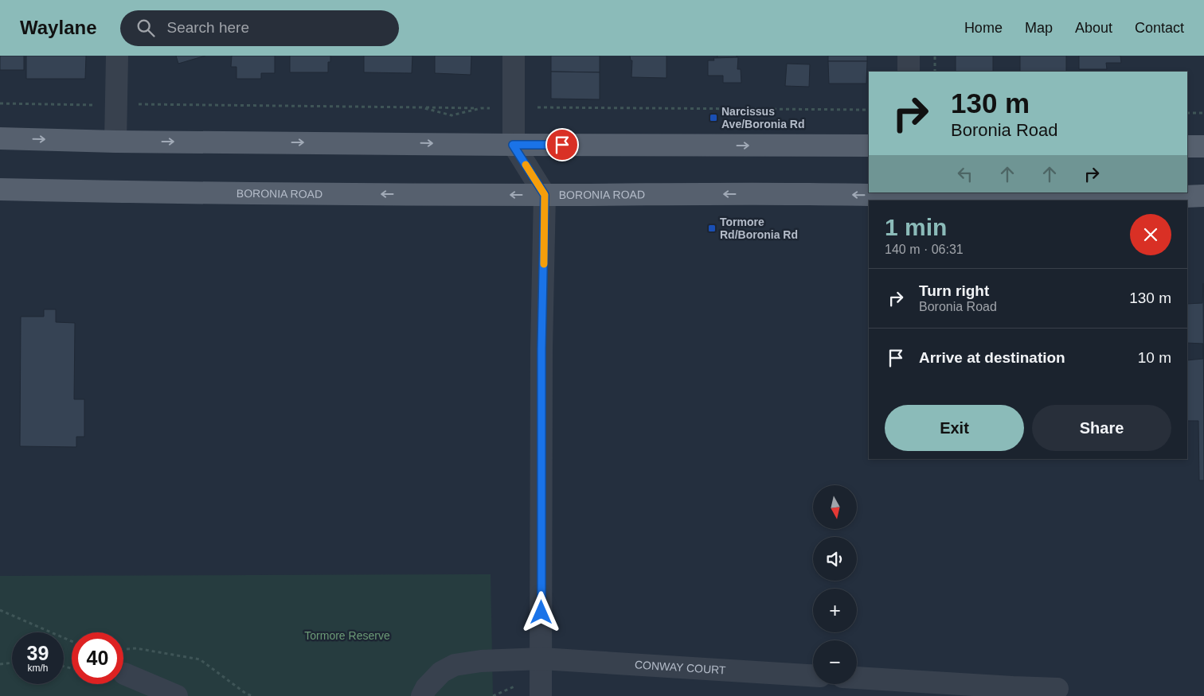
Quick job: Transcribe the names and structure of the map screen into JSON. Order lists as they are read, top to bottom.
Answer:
{
  "streets": {
    "main road": ["BORONIA ROAD"],
    "street": ["CONWAY COURT"]
  },
  "parks": ["Tormore Reserve"],
  "places": {
    "transit": ["Narcissus Ave/Boronia Rd", "Tormore Rd/Boronia Rd"]
  },
  "north": "bottom",
  "page": {
    "header": "Waylane",
    "search": "Search here",
    "nav": [
      "Home",
      "Map",
      "About",
      "Contact"
    ],
    "turn": ["130 m", "Boronia Road"],
    "heading": ["1 min", "140 m · 06:31"],
    "list": [
      {
        "name": "Turn right",
        "note": "Boronia Road",
        "value": "130 m"
      },
      {
        "name": "Arrive at destination",
        "value": "10 m"
      }
    ],
    "buttons": ["Exit", "Share"],
    "map_buttons": ["+", "−"],
    "speed": "39 km/h",
    "limit": "40"
  }
}
